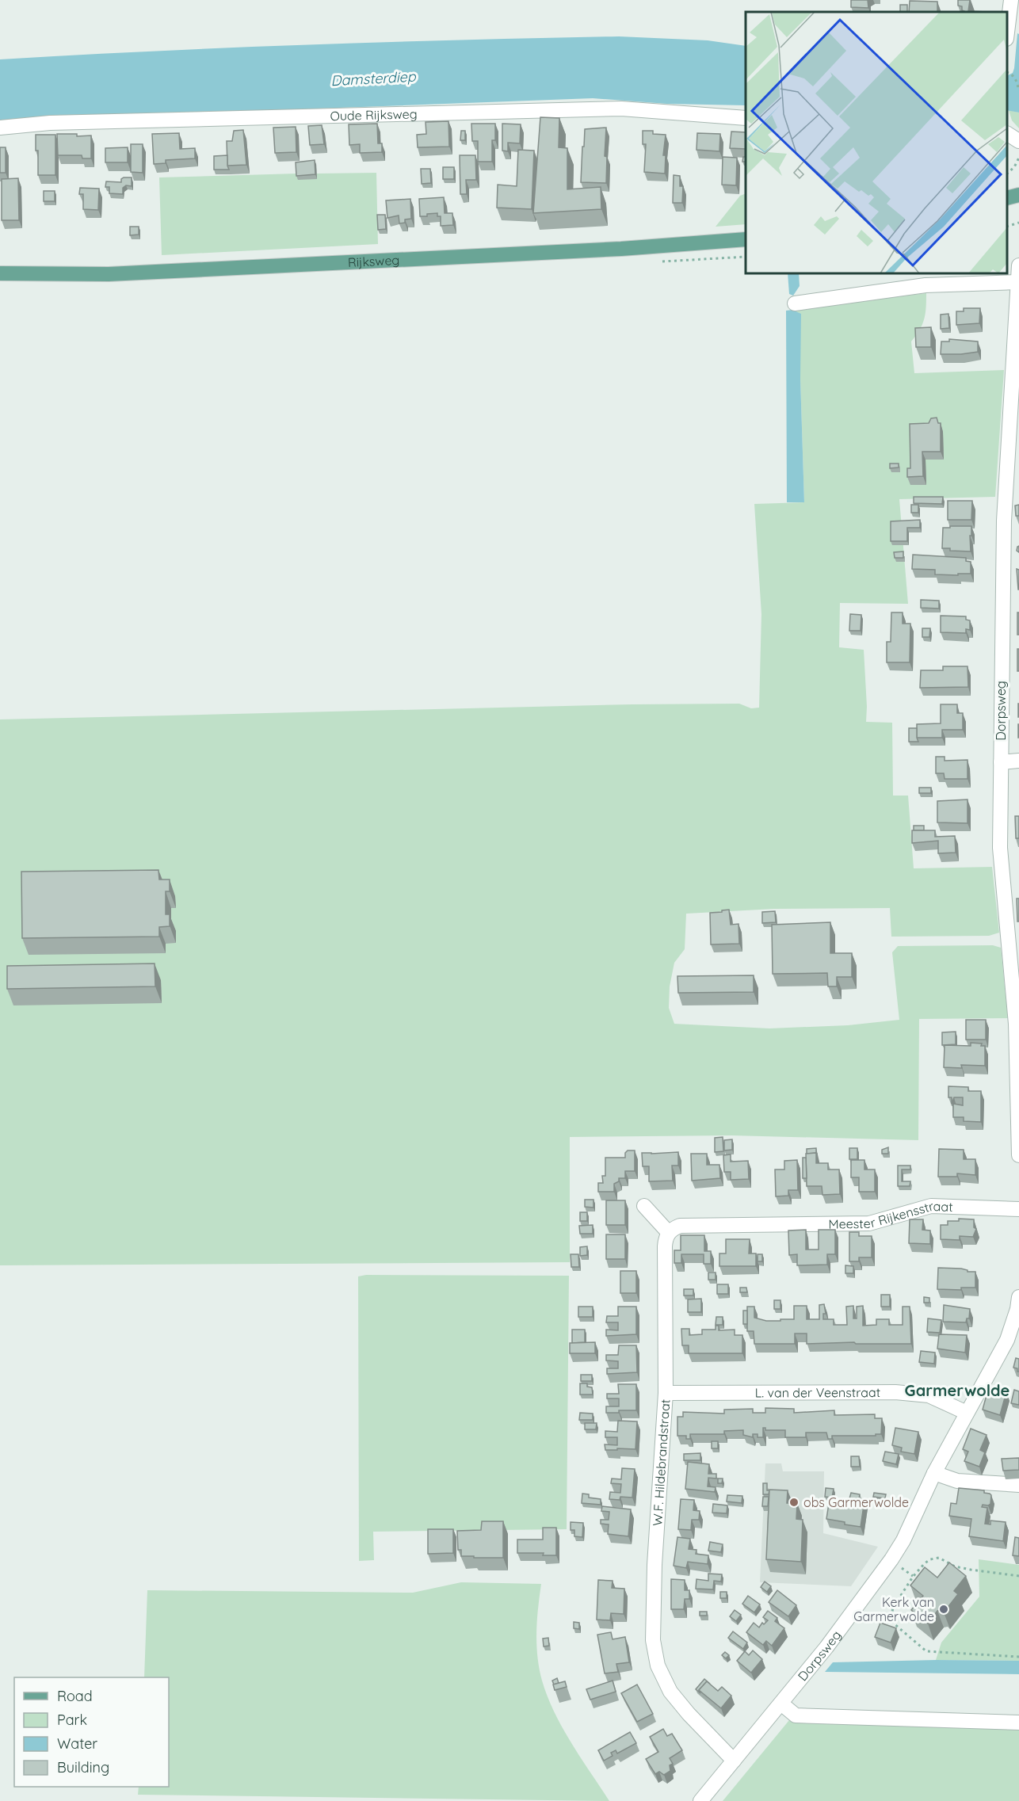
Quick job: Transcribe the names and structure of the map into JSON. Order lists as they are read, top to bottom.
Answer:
{
  "streets": {
    "main road": ["Rijksweg"],
    "street": [
      "Oude Rijksweg",
      "Dorpsweg",
      "Meester Rijkensstraat",
      "L. van der Veenstraat",
      "W.F. Hildebrandstraat"
    ]
  },
  "crossings": [
    ["Dorpsweg", "L. van der Veenstraat"],
    ["Dorpsweg", "W.F. Hildebrandstraat"],
    ["Meester Rijkensstraat", "W.F. Hildebrandstraat"],
    ["L. van der Veenstraat", "W.F. Hildebrandstraat"]
  ],
  "districts": ["Garmerwolde"],
  "water": ["Damsterdiep"],
  "places": ["obs Garmerwolde", "Kerk van Garmerwolde"],
  "legend": [
    "Road",
    "Park",
    "Water",
    "Building"
  ]
}
